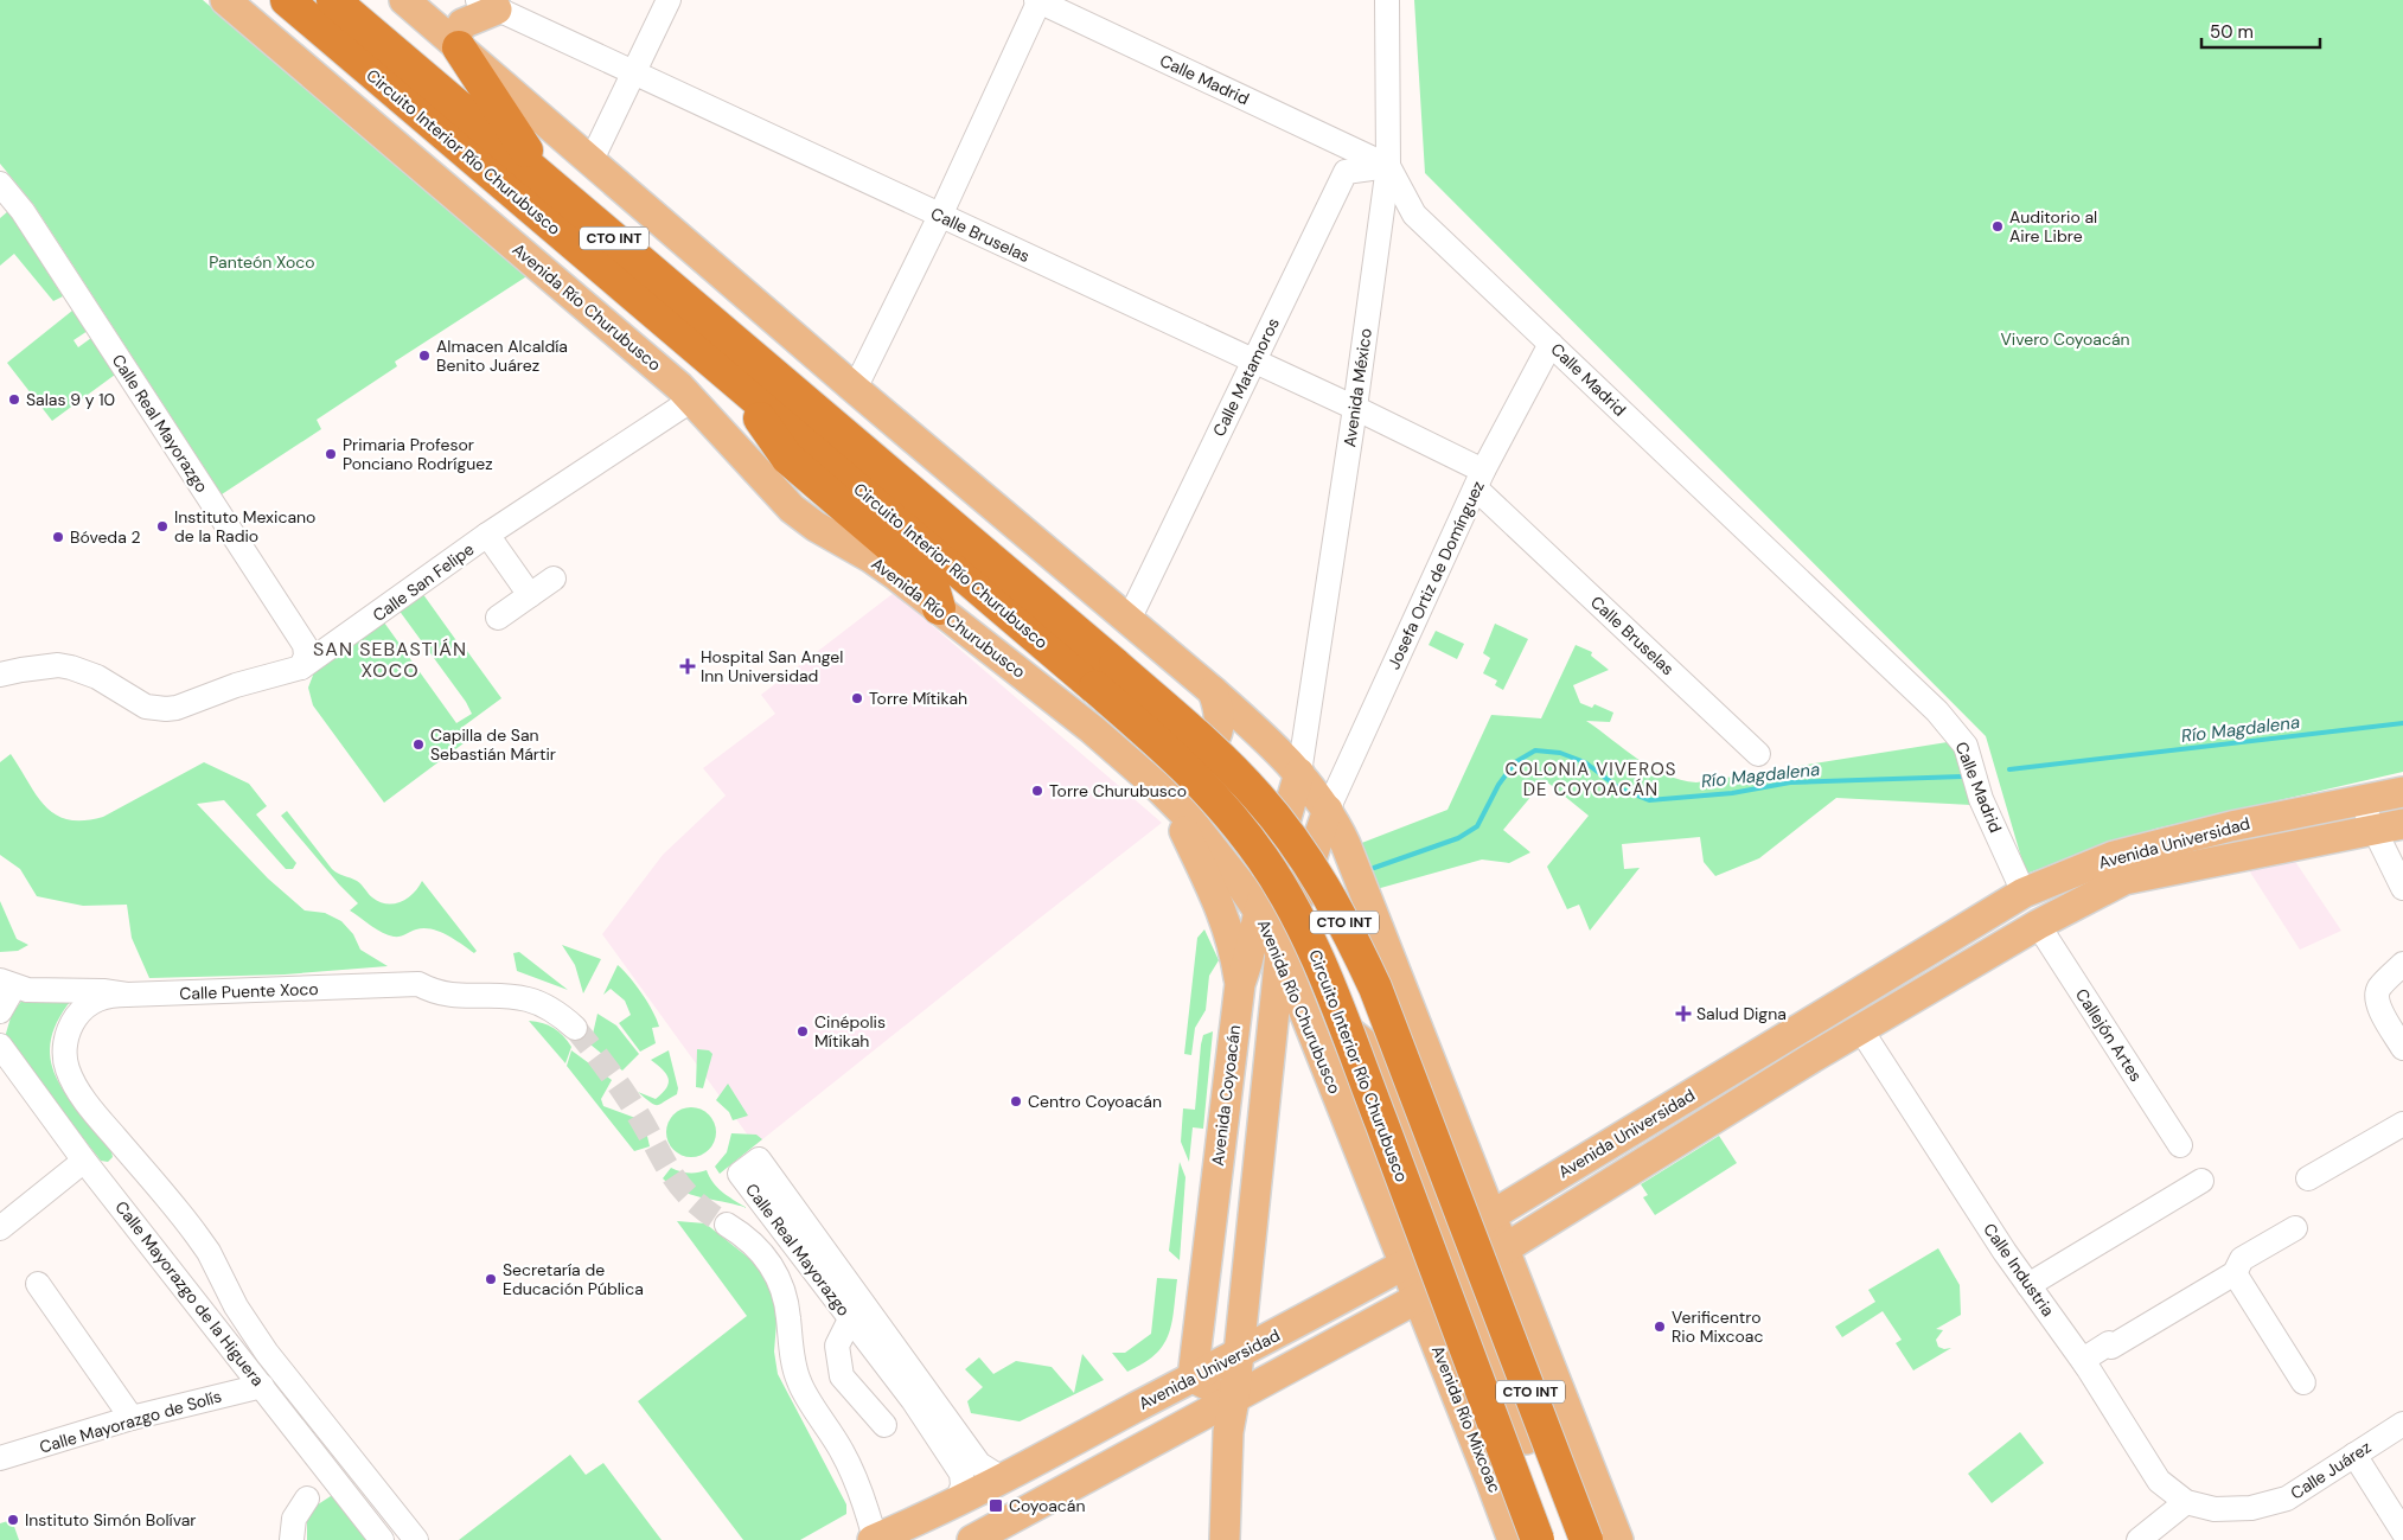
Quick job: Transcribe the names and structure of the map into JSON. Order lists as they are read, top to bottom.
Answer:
{
  "streets": {
    "highway": ["Circuito Interior Río Churubusco", "CTO INT"],
    "main road": [
      "Avenida Río Churubusco",
      "Avenida Universidad",
      "Avenida Coyoacán",
      "Avenida Río Mixcoac"
    ],
    "street": [
      "Calle Madrid",
      "Calle Bruselas",
      "Calle Matamoros",
      "Avenida México",
      "Calle Real Mayorazgo",
      "Josefa Ortiz de Domínguez",
      "Calle San Felipe",
      "Calle Puente Xoco",
      "Callejón Artes",
      "Calle Industria",
      "Calle Mayorazgo de la Higuera",
      "Calle Mayorazgo de Solís",
      "Calle Juárez"
    ]
  },
  "crossings": [
    ["Calle Madrid", "Calle Matamoros"],
    ["Calle Madrid", "Avenida México"],
    ["Calle Madrid", "Josefa Ortiz de Domínguez"],
    ["Calle Madrid", "Avenida Universidad"],
    ["Circuito Interior Río Churubusco", "CTO INT"],
    ["Circuito Interior Río Churubusco", "Avenida Río Churubusco"],
    ["Circuito Interior Río Churubusco", "Avenida Universidad"],
    ["Calle Bruselas", "Calle Matamoros"],
    ["Calle Bruselas", "Avenida México"],
    ["Calle Bruselas", "Josefa Ortiz de Domínguez"],
    ["CTO INT", "Avenida Río Churubusco"],
    ["CTO INT", "Calle Matamoros"],
    ["CTO INT", "Avenida México"],
    ["CTO INT", "Josefa Ortiz de Domínguez"],
    ["CTO INT", "Avenida Universidad"],
    ["CTO INT", "Avenida Coyoacán"],
    ["Avenida Río Churubusco", "Calle San Felipe"],
    ["Avenida Río Churubusco", "Avenida Universidad"],
    ["Avenida Río Churubusco", "Avenida Coyoacán"],
    ["Avenida Río Churubusco", "Avenida Río Mixcoac"],
    ["Calle Matamoros", "Avenida México"],
    ["Avenida México", "Avenida Coyoacán"],
    ["Calle Real Mayorazgo", "Calle San Felipe"],
    ["Calle Real Mayorazgo", "Avenida Universidad"],
    ["Avenida Universidad", "Callejón Artes"],
    ["Avenida Universidad", "Avenida Coyoacán"],
    ["Avenida Universidad", "Calle Industria"],
    ["Avenida Universidad", "Avenida Río Mixcoac"],
    ["Calle Industria", "Calle Juárez"],
    ["Calle Mayorazgo de la Higuera", "Calle Mayorazgo de Solís"]
  ],
  "districts": ["SAN SEBASTIÁN XOCO", "COLONIA VIVEROS DE COYOACÁN"],
  "water": ["Río Magdalena"],
  "parks": ["Panteón Xoco", "Vivero Coyoacán"],
  "places": {
    "other": [
      "Auditorio al Aire Libre",
      "Almacen Alcaldía Benito Juárez",
      "Salas 9 y 10",
      "Primaria Profesor Ponciano Rodríguez",
      "Instituto Mexicano de la Radio",
      "Bóveda 2",
      "Torre Mítikah",
      "Capilla de San Sebastián Mártir",
      "Torre Churubusco",
      "Cinépolis Mítikah",
      "Centro Coyoacán",
      "Secretaría de Educación Pública",
      "Verificentro Rio Mixcoac",
      "Instituto Simón Bolívar"
    ],
    "health": ["Hospital San Angel Inn Universidad", "Salud Digna"],
    "transit": ["Coyoacán"]
  },
  "scale_bar": "50 m"
}
